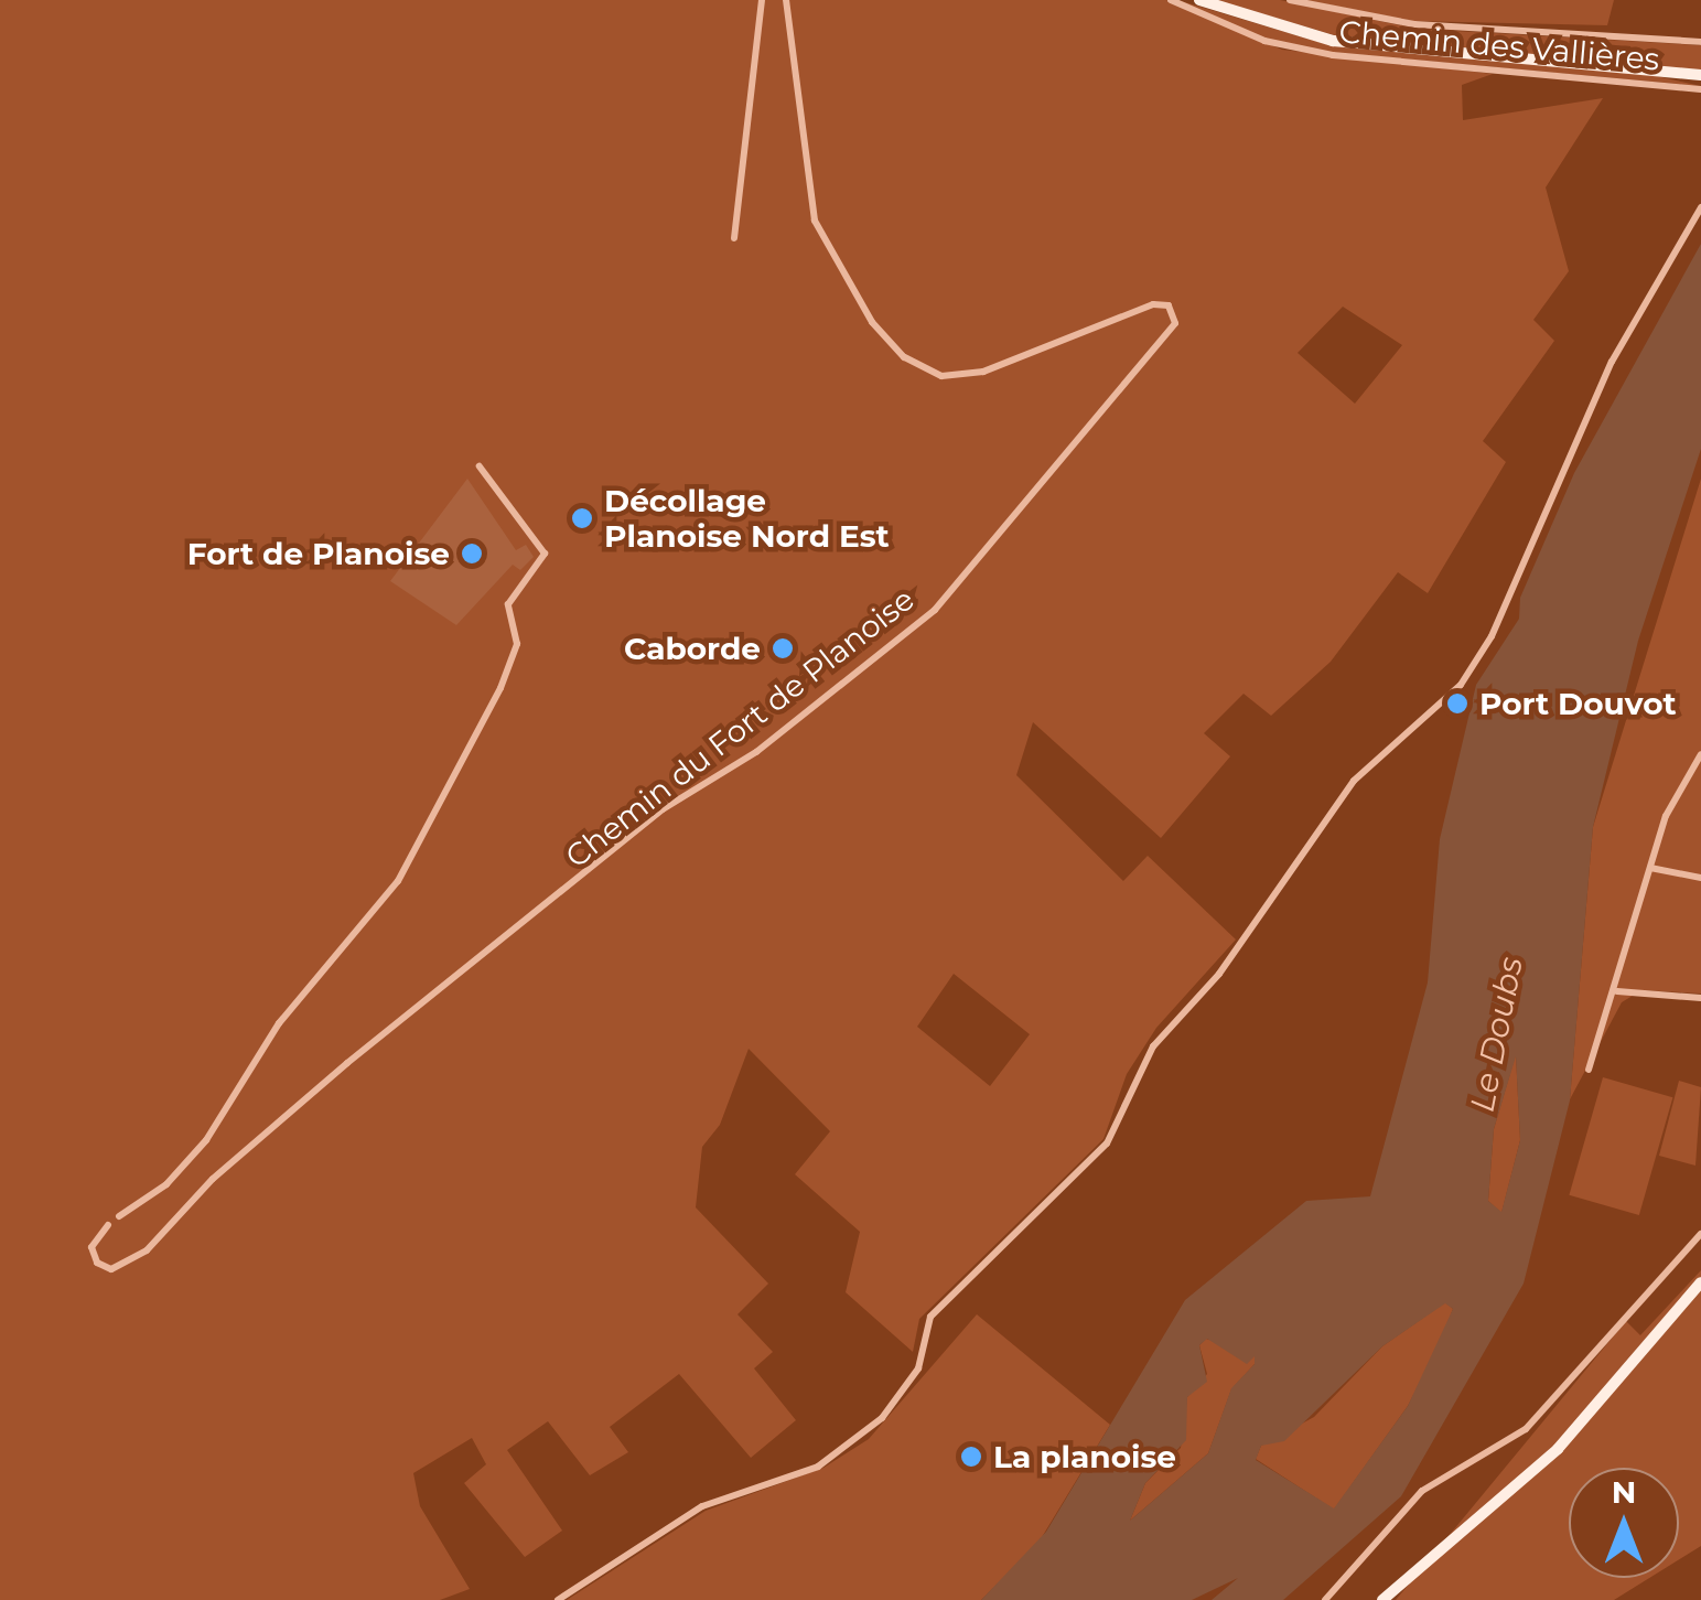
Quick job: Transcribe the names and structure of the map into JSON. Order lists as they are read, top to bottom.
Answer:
{
  "streets": {
    "street": ["Chemin des Vallières", "Chemin du Fort de Planoise"]
  },
  "water": ["Le Doubs"],
  "places": [
    "Décollage Planoise Nord Est",
    "Fort de Planoise",
    "Caborde",
    "Port Douvot",
    "La planoise"
  ],
  "north": "top"
}
